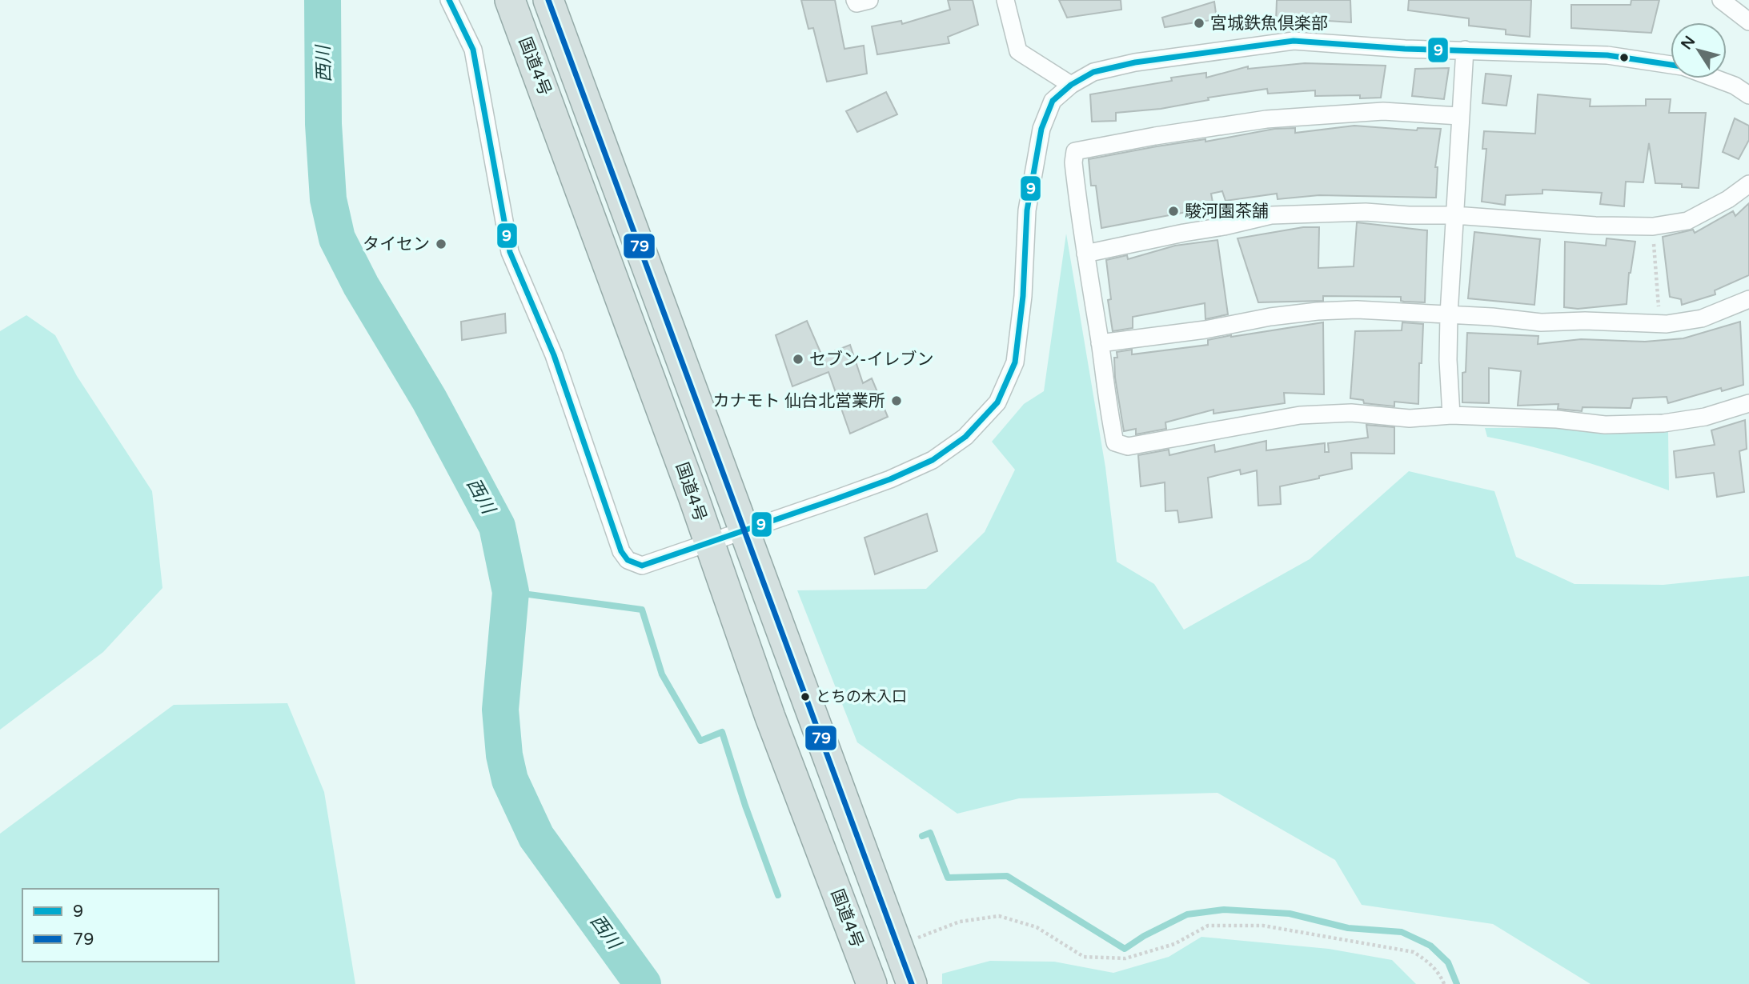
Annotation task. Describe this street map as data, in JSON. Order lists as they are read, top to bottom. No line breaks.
{"streets":{"highway":["国道4号"]},"water":["西川"],"places":["宮城鉄魚倶楽部","駿河園茶舗","タイセン","セブン-イレブン","カナモト 仙台北営業所","とちの木入口"],"lines":["transit line 9","transit line 79"],"legend":["9","79"],"north":"top left"}
